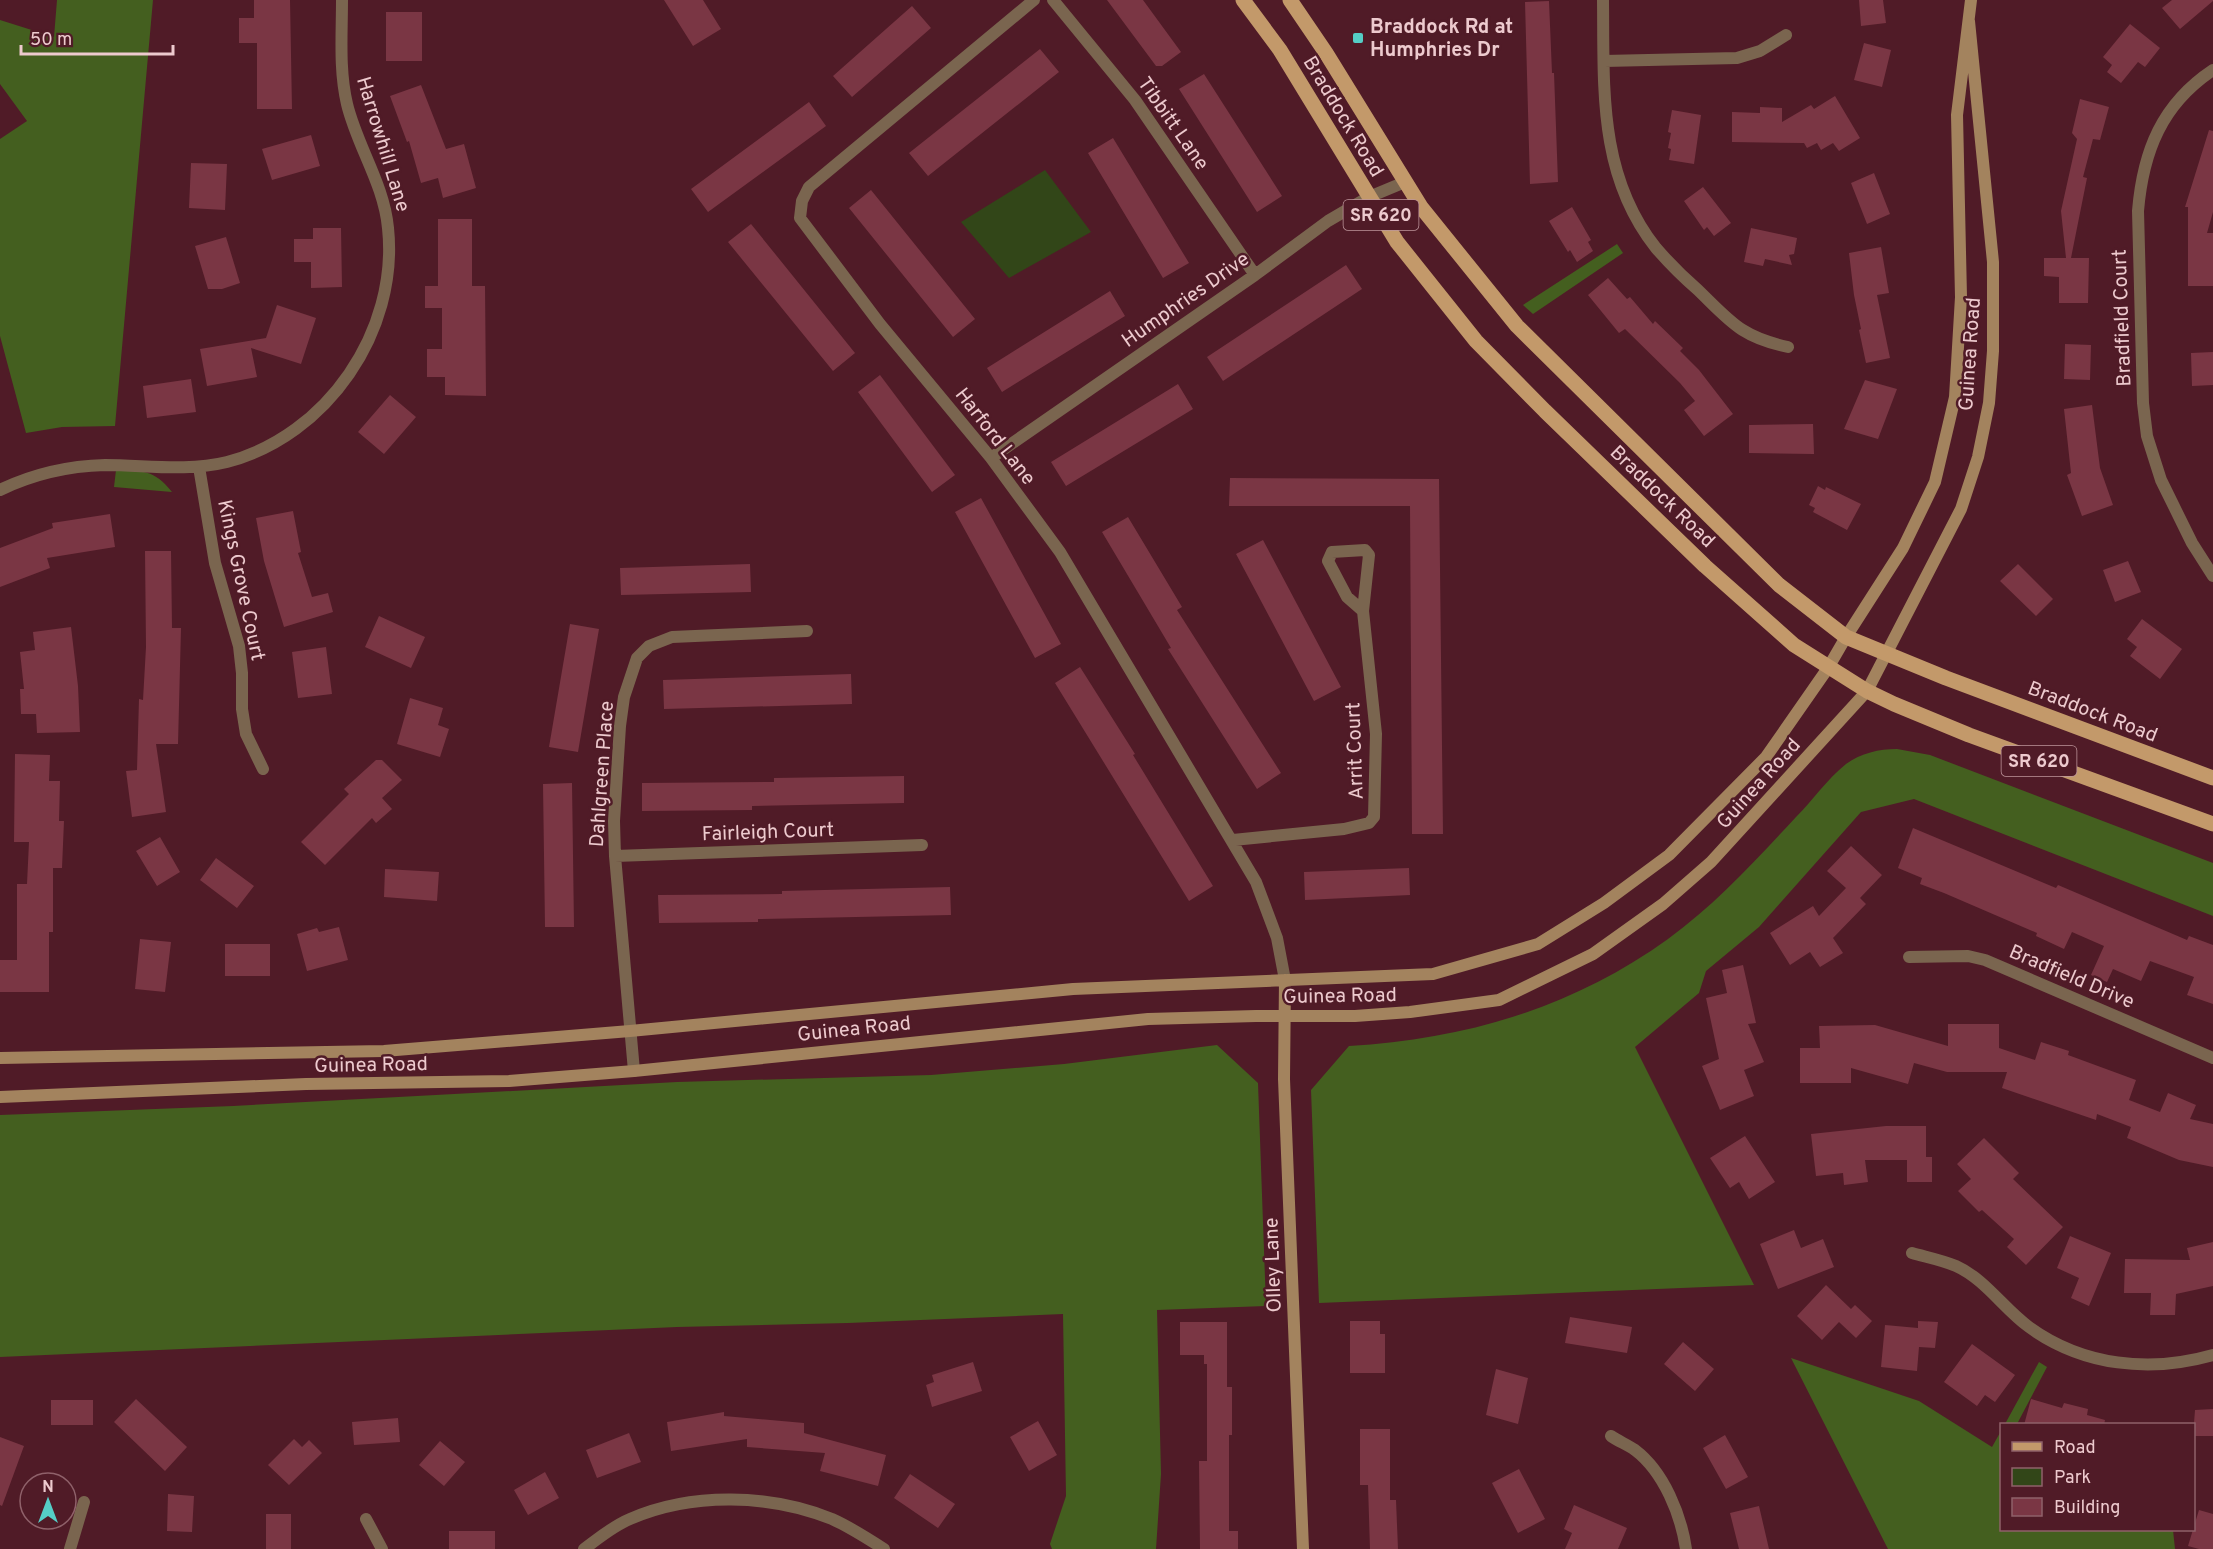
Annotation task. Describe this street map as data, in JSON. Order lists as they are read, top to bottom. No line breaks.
{"streets":{"main road":["Braddock Road","SR 620","Guinea Road","Olley Lane"],"street":["Tibbitt Lane","Harrowhill Lane","Humphries Drive","Bradfield Court","Harford Lane","Kings Grove Court","Arrit Court","Dahlgreen Place","Fairleigh Court","Bradfield Drive"]},"crossings":[["Braddock Road","Humphries Drive"],["Braddock Road","Guinea Road"],["Tibbitt Lane","Humphries Drive"],["Harrowhill Lane","Kings Grove Court"],["Humphries Drive","Harford Lane"],["Guinea Road","Harford Lane"],["Guinea Road","Dahlgreen Place"],["Guinea Road","Olley Lane"],["Harford Lane","Arrit Court"],["Harford Lane","Olley Lane"],["Dahlgreen Place","Fairleigh Court"]],"places":{"transit":["Braddock Rd at Humphries Dr"]},"legend":["Road","Park","Building"],"scale_bar":"50 m","north":"top"}
